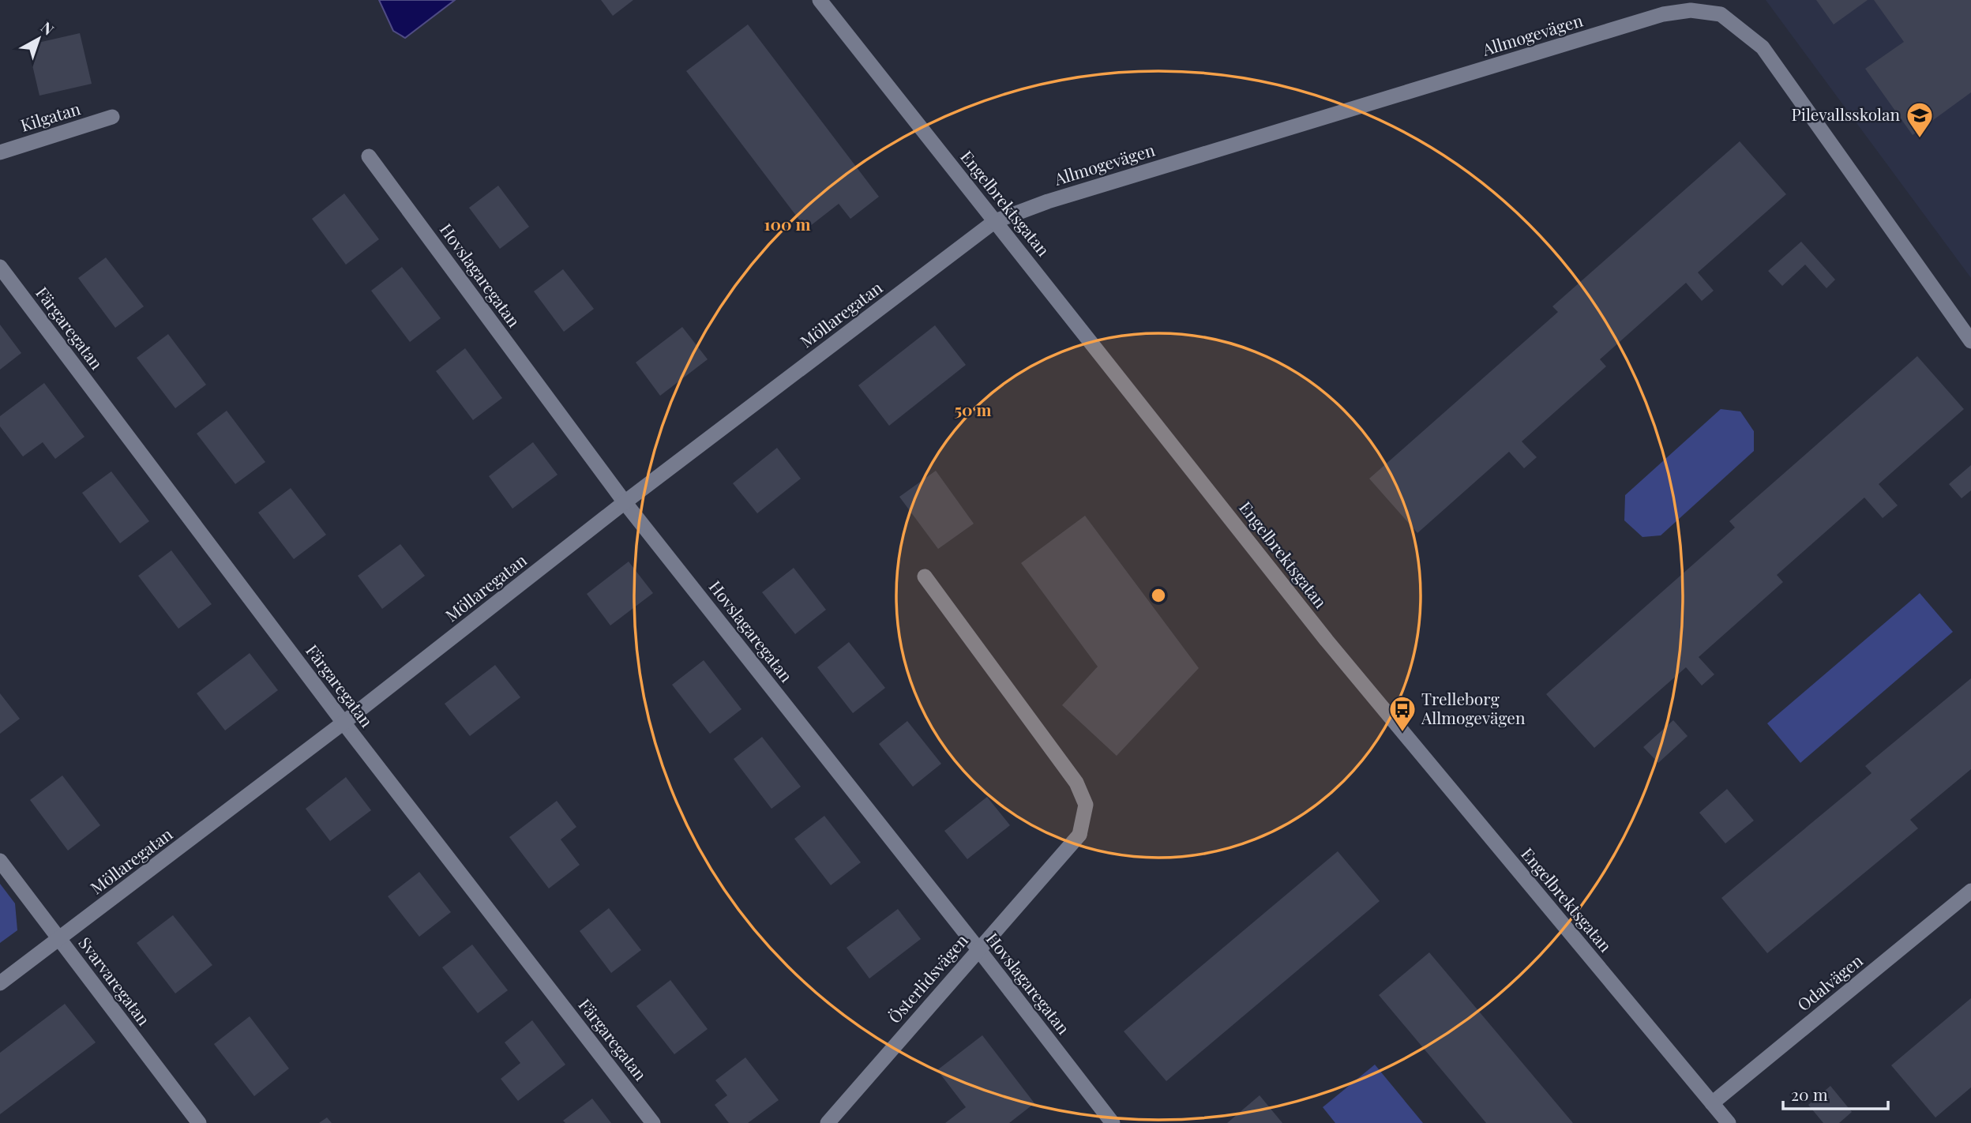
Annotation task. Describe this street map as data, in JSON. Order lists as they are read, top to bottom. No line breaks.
{"streets":{"street":["Allmogevägen","Kilgatan","Engelbrektsgatan","Hovslagaregatan","Möllaregatan","Färgaregatan","Österlidsvägen","Svarvaregatan","Odalvägen"]},"crossings":[["Allmogevägen","Engelbrektsgatan"],["Allmogevägen","Möllaregatan"],["Engelbrektsgatan","Möllaregatan"],["Engelbrektsgatan","Odalvägen"],["Hovslagaregatan","Möllaregatan"],["Hovslagaregatan","Österlidsvägen"],["Möllaregatan","Färgaregatan"],["Möllaregatan","Svarvaregatan"]],"places":{"school or university":["Pilevallsskolan"],"bus stop":["Trelleborg Allmogevägen"]},"scale_bar":"20 m","north":"top right","rings":["100 m","50 m"]}
